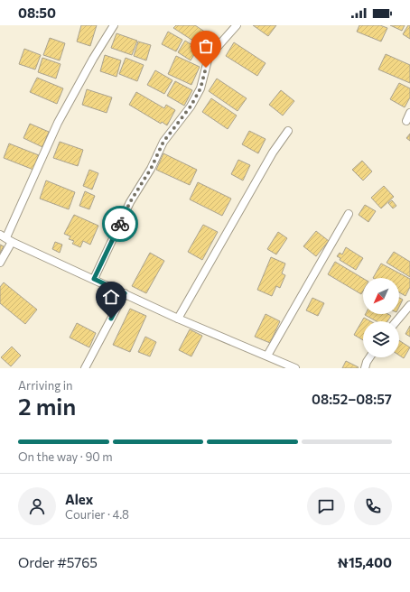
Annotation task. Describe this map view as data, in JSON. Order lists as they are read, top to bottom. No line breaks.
{"north":"bottom left","page":{"status":"08:50","heading":["2 min","Arriving in","08:52–08:57"],"panel":["Alex","Courier · 4.8","Order #5765","₦15,400"],"bar":"On the way · 90 m"}}
